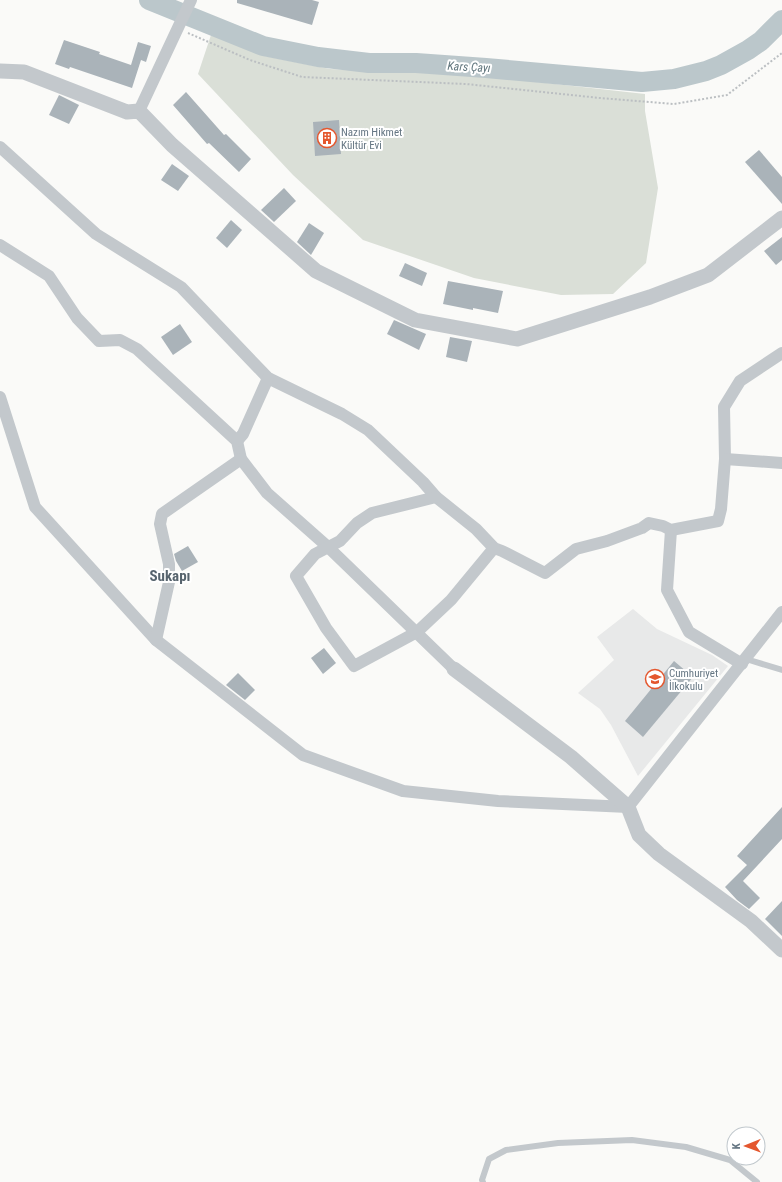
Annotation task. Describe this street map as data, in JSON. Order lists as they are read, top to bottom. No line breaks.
{"districts":["Sukapı"],"water":["Kars Çayı"],"places":{"building":["Nazım Hikmet Kültür Evi"],"school or university":["Cumhuriyet İlkokulu"]},"north":"left"}
